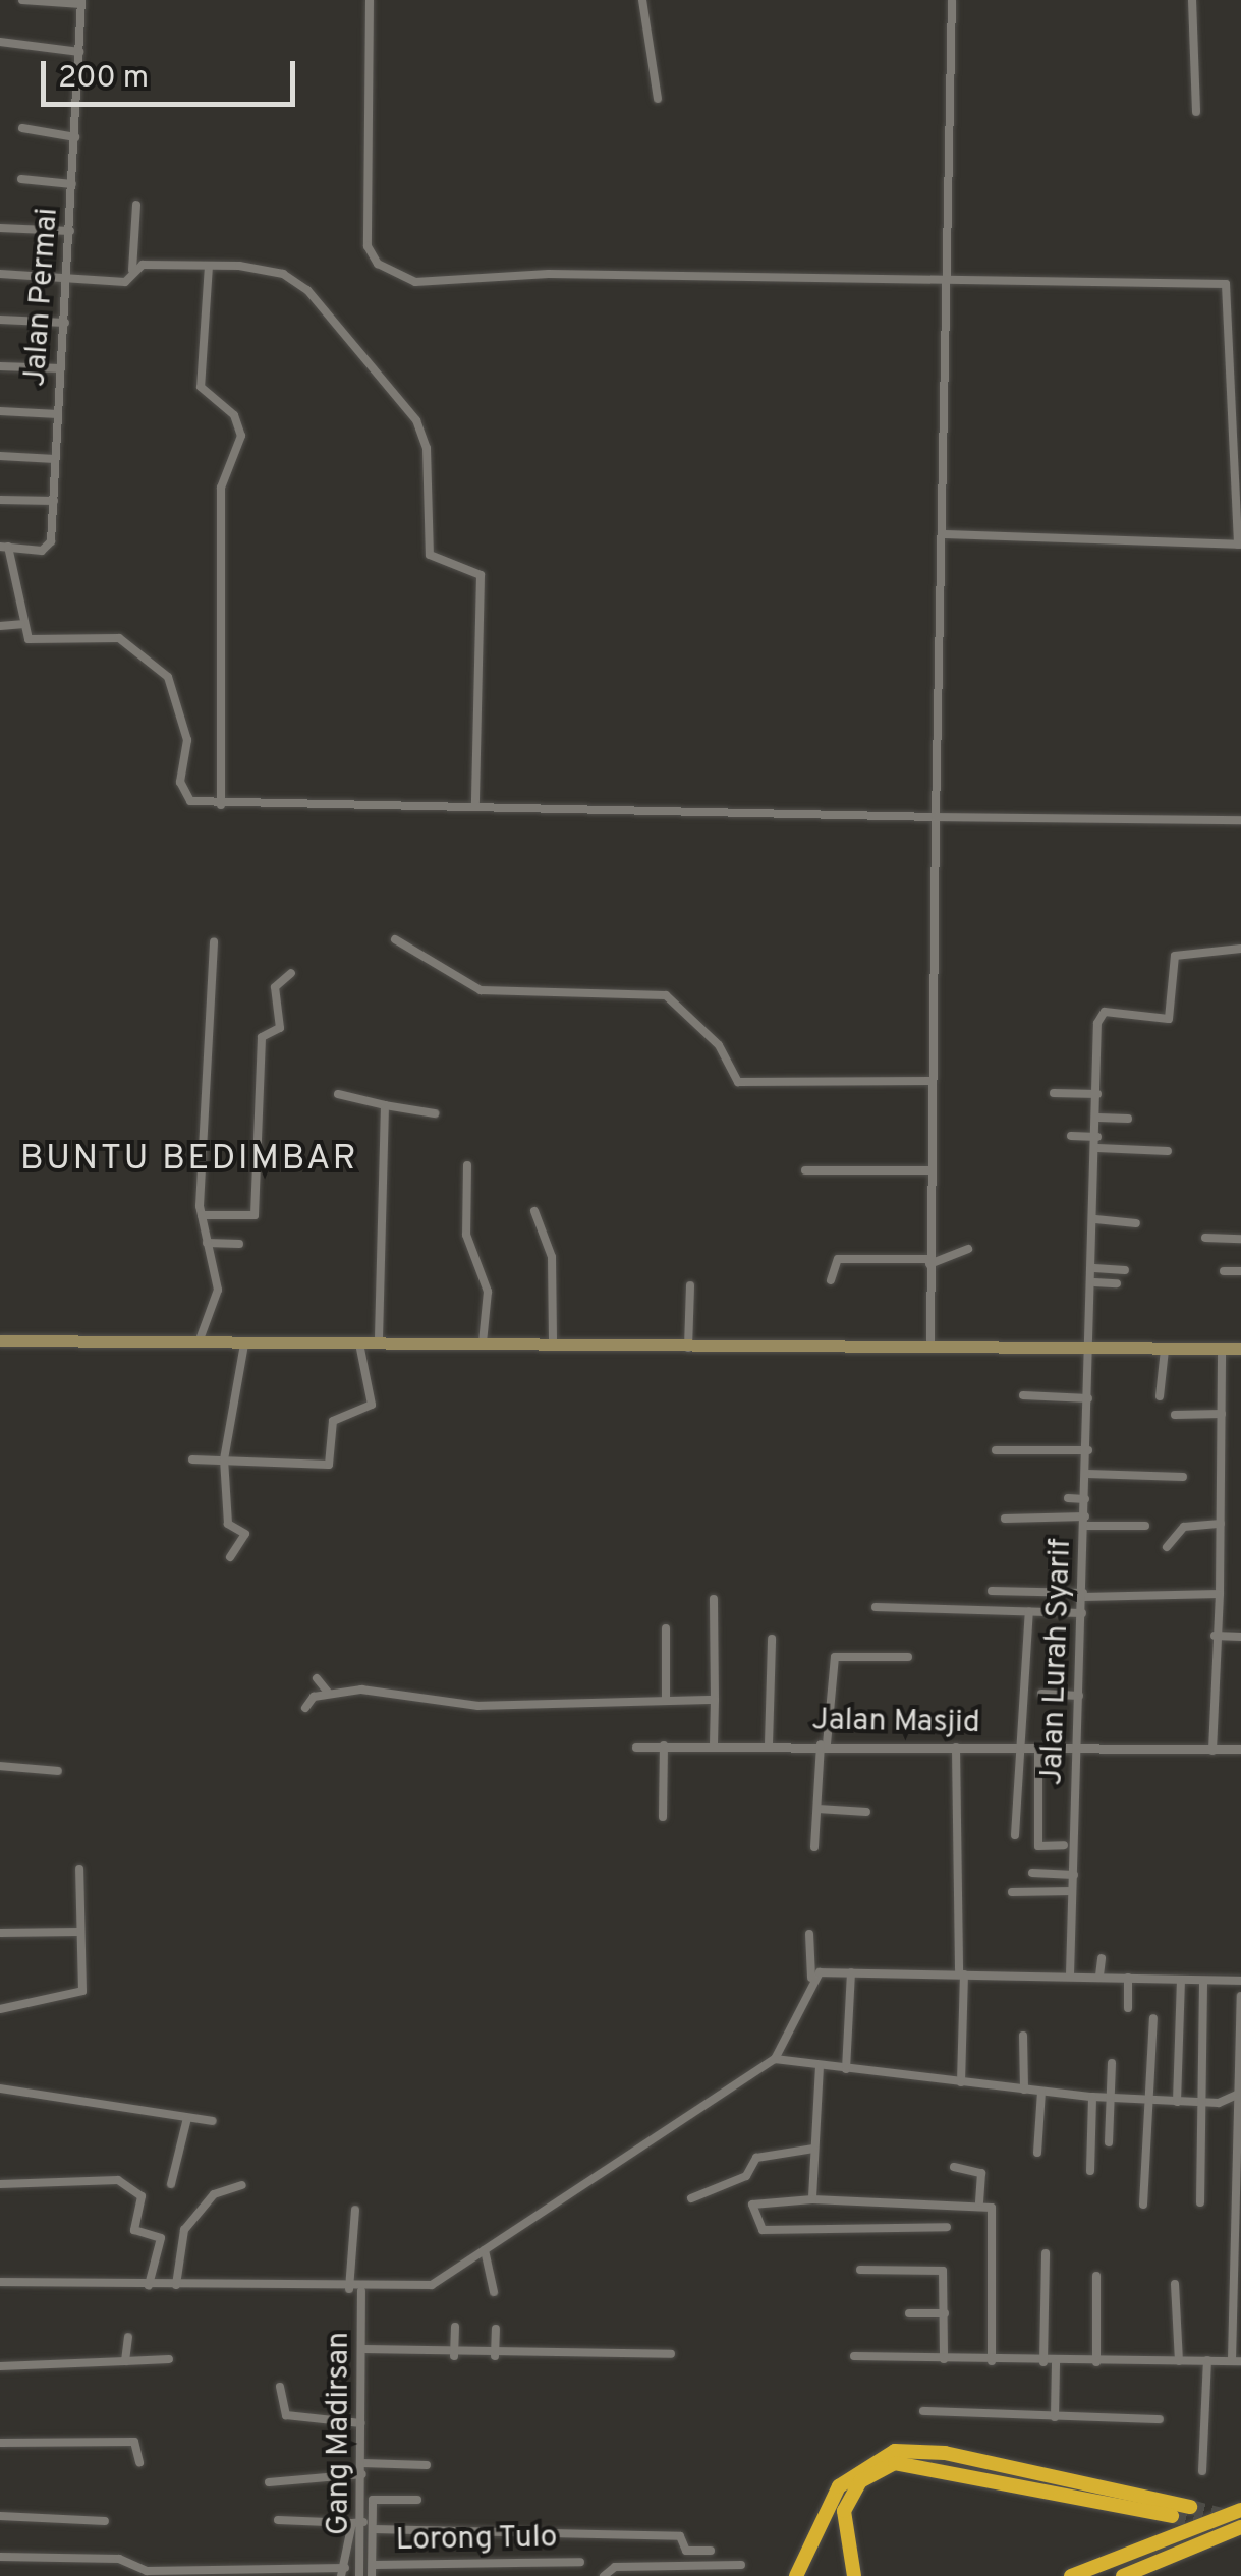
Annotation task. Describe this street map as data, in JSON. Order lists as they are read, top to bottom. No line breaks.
{"streets":{"street":["Jalan Permai","Jalan Lurah Syarif","Jalan Masjid","Gang Madirsan","Lorong Tulo"]},"crossings":[["Jalan Lurah Syarif","Jalan Masjid"]],"districts":["BUNTU BEDIMBAR"],"scale_bar":"200 m"}
